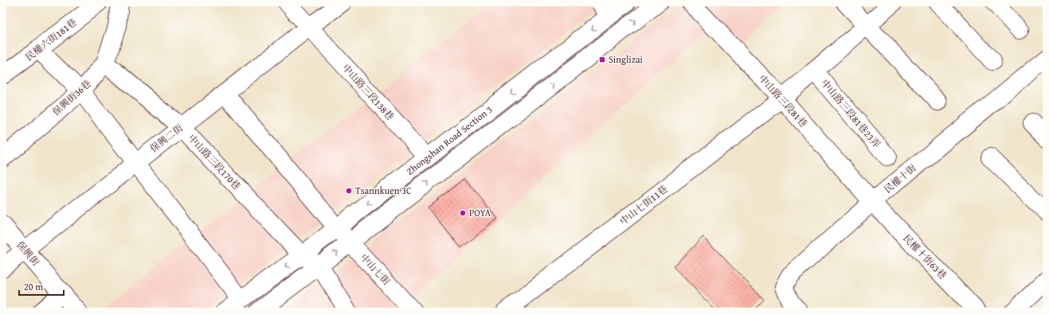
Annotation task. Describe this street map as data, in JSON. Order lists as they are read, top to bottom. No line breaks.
{"streets":{"main road":["民權六街181巷","中山路三段138巷","保興街36巷","中山路三段81巷","中山路三段81巷23弄","保興二街","Zhongshan Road Section 3","中山路三段170巷","民權十街","中山七街11巷","保興街","民權十街63巷","中山七街"]},"crossings":[["中山路三段138巷","保興二街"],["中山路三段138巷","Zhongshan Road Section 3"],["保興街36巷","中山路三段170巷"],["中山路三段81巷","中山路三段81巷23弄"],["中山路三段81巷","民權十街"],["中山路三段81巷","中山七街11巷"],["中山路三段81巷","民權十街63巷"],["中山路三段81巷23弄","中山七街11巷"],["保興二街","中山路三段170巷"],["保興二街","保興街"],["保興二街","中山七街"],["Zhongshan Road Section 3","中山路三段170巷"],["Zhongshan Road Section 3","中山七街"],["民權十街","民權十街63巷"]],"places":{"transit":["Singlizai"],"other":["Tsannkuen 3C","POYA"]},"scale_bar":"20 m"}
